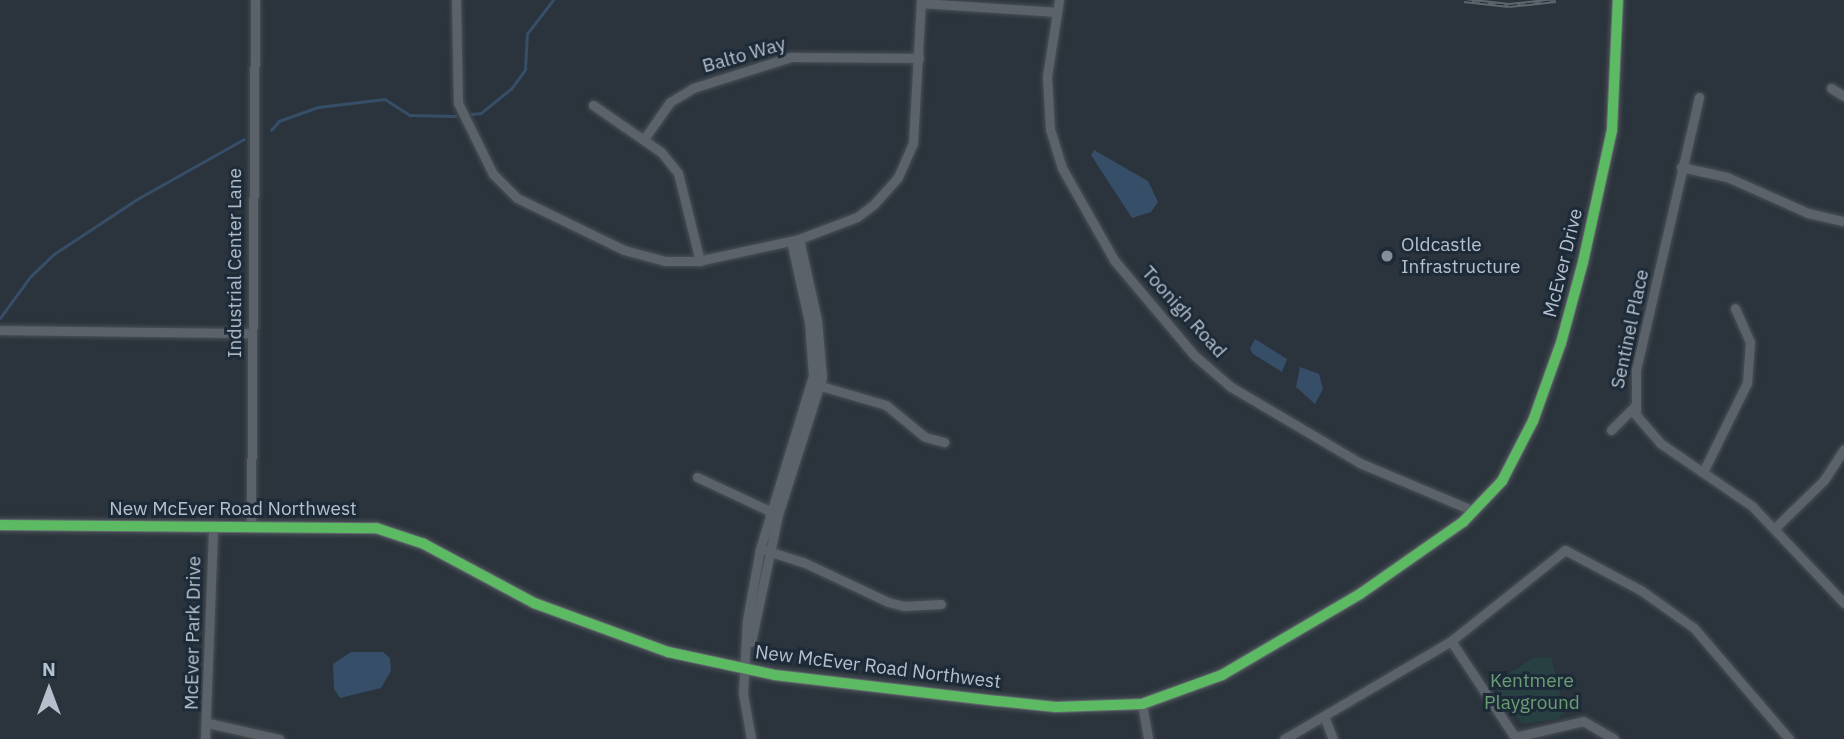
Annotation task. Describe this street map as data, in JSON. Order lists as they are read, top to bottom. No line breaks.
{"streets":{"street":["Balto Way","Industrial Center Lane","McEver Drive","Toonigh Road","Sentinel Place","New McEver Road Northwest","McEver Park Drive"]},"crossings":[["Industrial Center Lane","New McEver Road Northwest"],["McEver Drive","Toonigh Road"],["McEver Drive","New McEver Road Northwest"],["Toonigh Road","New McEver Road Northwest"],["New McEver Road Northwest","McEver Park Drive"]],"parks":["Kentmere Playground"],"places":["Oldcastle Infrastructure"],"north":"top"}
